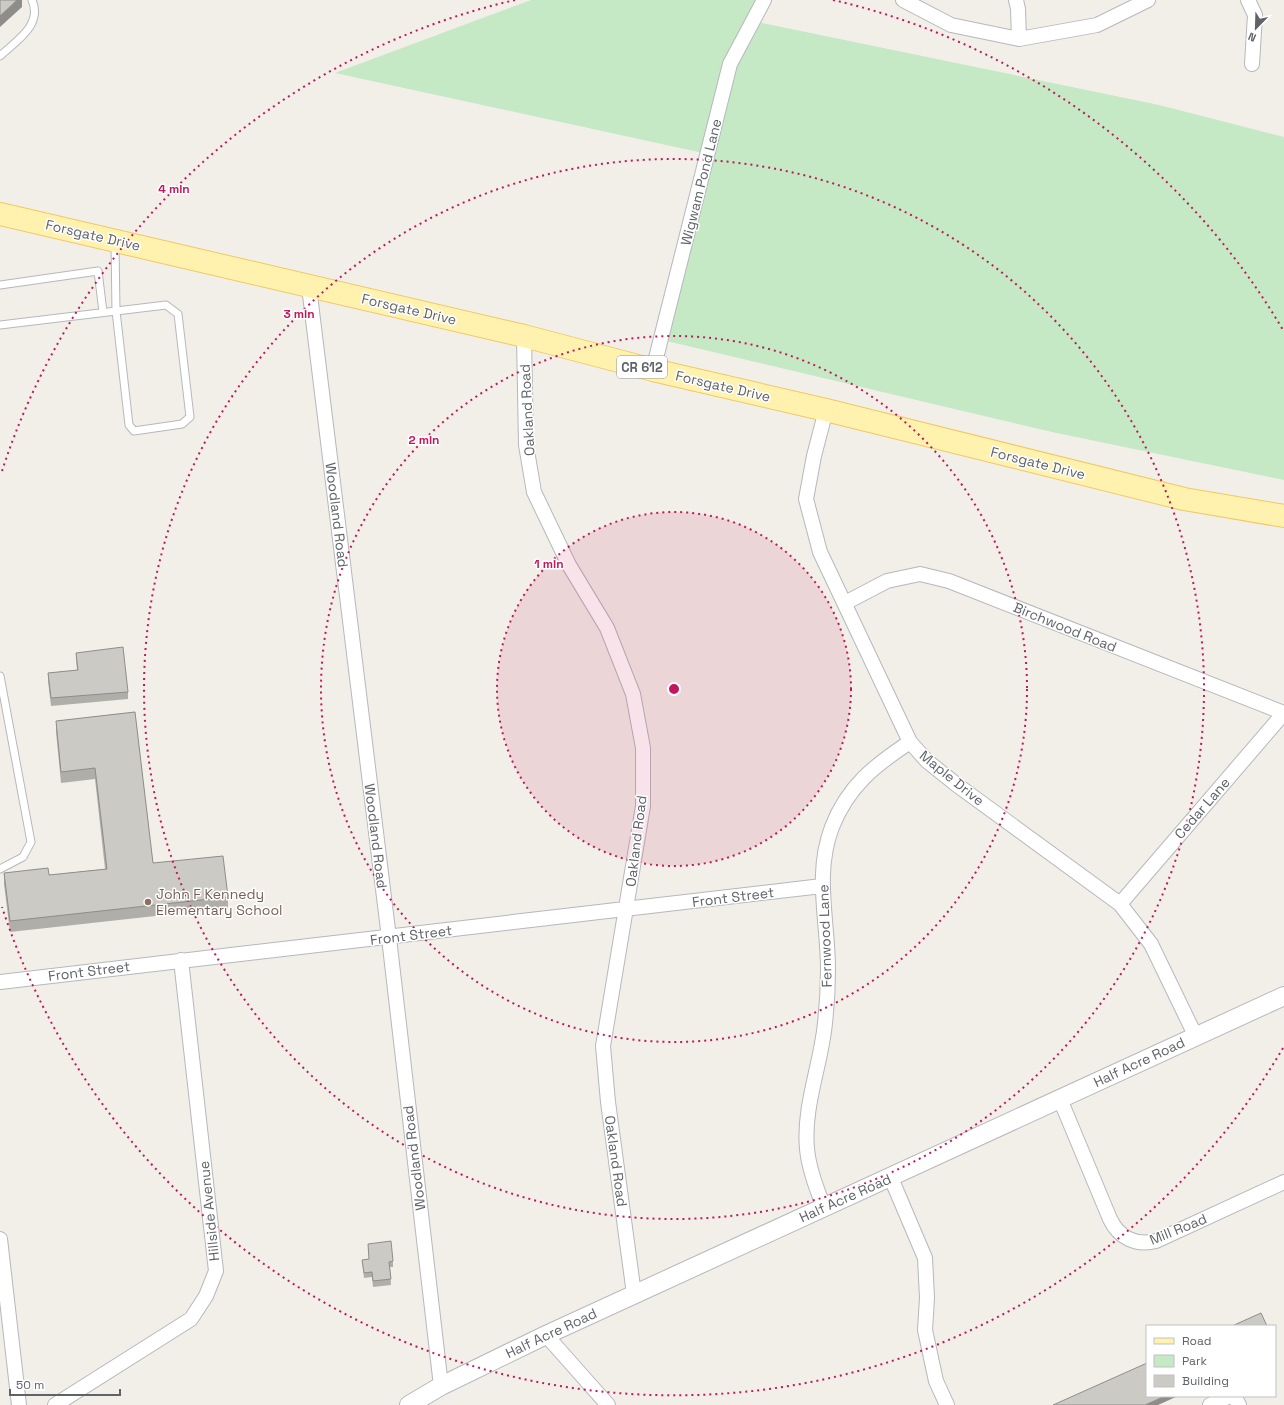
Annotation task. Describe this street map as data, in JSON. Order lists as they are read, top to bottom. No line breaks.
{"streets":{"main road":["Forsgate Drive","CR 612"],"street":["Wigwam Pond Lane","Oakland Road","Woodland Road","Birchwood Road","Maple Drive","Cedar Lane","Front Street","Fernwood Lane","Half Acre Road","Hillside Avenue","Mill Road"]},"crossings":[["Wigwam Pond Lane","Forsgate Drive"],["Forsgate Drive","Oakland Road"],["Forsgate Drive","Woodland Road"],["Forsgate Drive","Maple Drive"],["Oakland Road","Front Street"],["Oakland Road","Half Acre Road"],["Woodland Road","Front Street"],["Woodland Road","Half Acre Road"],["Birchwood Road","Maple Drive"],["Birchwood Road","Cedar Lane"],["Maple Drive","Cedar Lane"],["Maple Drive","Fernwood Lane"],["Maple Drive","Half Acre Road"],["Front Street","Fernwood Lane"],["Front Street","Hillside Avenue"],["Fernwood Lane","Half Acre Road"],["Half Acre Road","Mill Road"]],"places":["John F Kennedy Elementary School"],"legend":["Road","Park","Building"],"scale_bar":"50 m","north":"bottom left","rings":["4 min","3 min","2 min","1 min"]}
